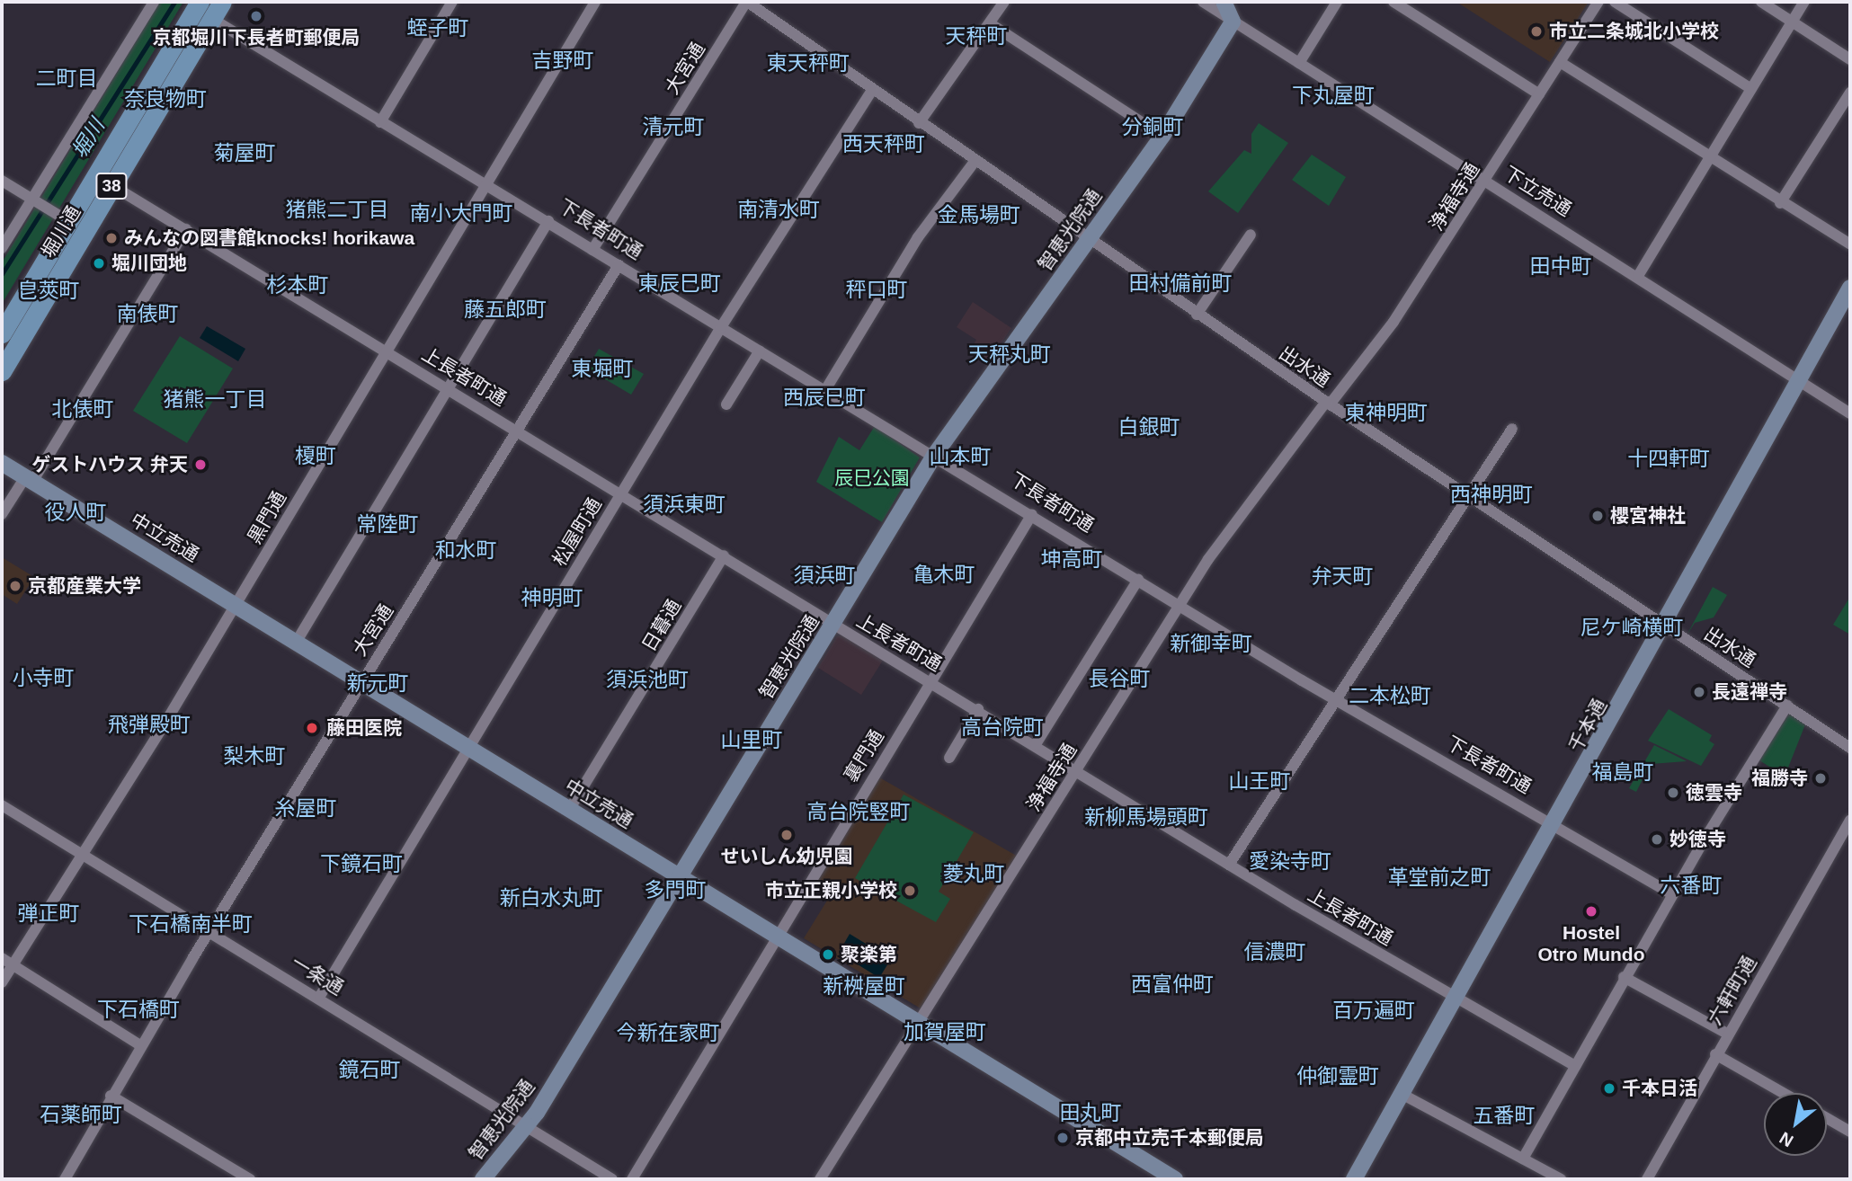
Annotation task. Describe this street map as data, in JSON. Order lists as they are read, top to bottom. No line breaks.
{"streets":{"main road":["38","堀川通"],"street":["大宮通","下立売通","浄福寺通","下長者町通","智恵光院通","出水通","上長者町通","黒門通","松屋町通","中立売通","日暮通","千本通","裏門通","一条通","六軒町通"]},"crossings":[["大宮通","下長者町通"],["大宮通","出水通"],["大宮通","上長者町通"],["大宮通","中立売通"],["大宮通","一条通"],["下立売通","浄福寺通"],["下立売通","智恵光院通"],["下立売通","千本通"],["浄福寺通","下長者町通"],["浄福寺通","出水通"],["浄福寺通","上長者町通"],["浄福寺通","中立売通"],["下長者町通","智恵光院通"],["下長者町通","堀川通"],["下長者町通","黒門通"],["下長者町通","松屋町通"],["下長者町通","千本通"],["下長者町通","裏門通"],["智恵光院通","出水通"],["智恵光院通","上長者町通"],["智恵光院通","中立売通"],["智恵光院通","一条通"],["堀川通","上長者町通"],["出水通","松屋町通"],["出水通","千本通"],["上長者町通","黒門通"],["上長者町通","松屋町通"],["上長者町通","日暮通"],["上長者町通","千本通"],["上長者町通","裏門通"],["黒門通","中立売通"],["黒門通","一条通"],["松屋町通","中立売通"],["松屋町通","一条通"],["中立売通","日暮通"],["中立売通","裏門通"]],"districts":["蛭子町","天秤町","吉野町","東天秤町","二町目","下丸屋町","奈良物町","清元町","分銅町","西天秤町","菊屋町","猪熊二丁目","南清水町","南小大門町","金馬場町","田中町","東辰巳町","田村備前町","杉本町","秤口町","皀莢町","藤五郎町","南俵町","天秤丸町","東堀町","西辰巳町","猪熊一丁目","北俵町","東神明町","白銀町","榎町","山本町","十四軒町","西神明町","須浜東町","役人町","常陸町","和水町","坤高町","亀木町","須浜町","弁天町","神明町","尼ケ崎横町","新御幸町","小寺町","長谷町","須浜池町","新元町","二本松町","飛弾殿町","高台院町","山里町","梨木町","福島町","山王町","糸屋町","高台院竪町","新柳馬場頭町","愛染寺町","下鏡石町","菱丸町","革堂前之町","六番町","多門町","新白水丸町","弾正町","下石橋南半町","信濃町","西富仲町","新桝屋町","下石橋町","百万遍町","加賀屋町","今新在家町","鏡石町","仲御霊町","田丸町","石薬師町","五番町"],"water":["堀川"],"parks":["辰巳公園"],"places":["京都堀川下長者町郵便局","市立二条城北小学校","みんなの図書館knocks! horikawa","堀川団地","ゲストハウス 弁天","櫻宮神社","京都産業大学","長遠禅寺","藤田医院","福勝寺","徳雲寺","せいしん幼児園","妙徳寺","市立正親小学校","Hostel Otro Mundo","聚楽第","千本日活","京都中立売千本郵便局"],"north":"bottom left"}
